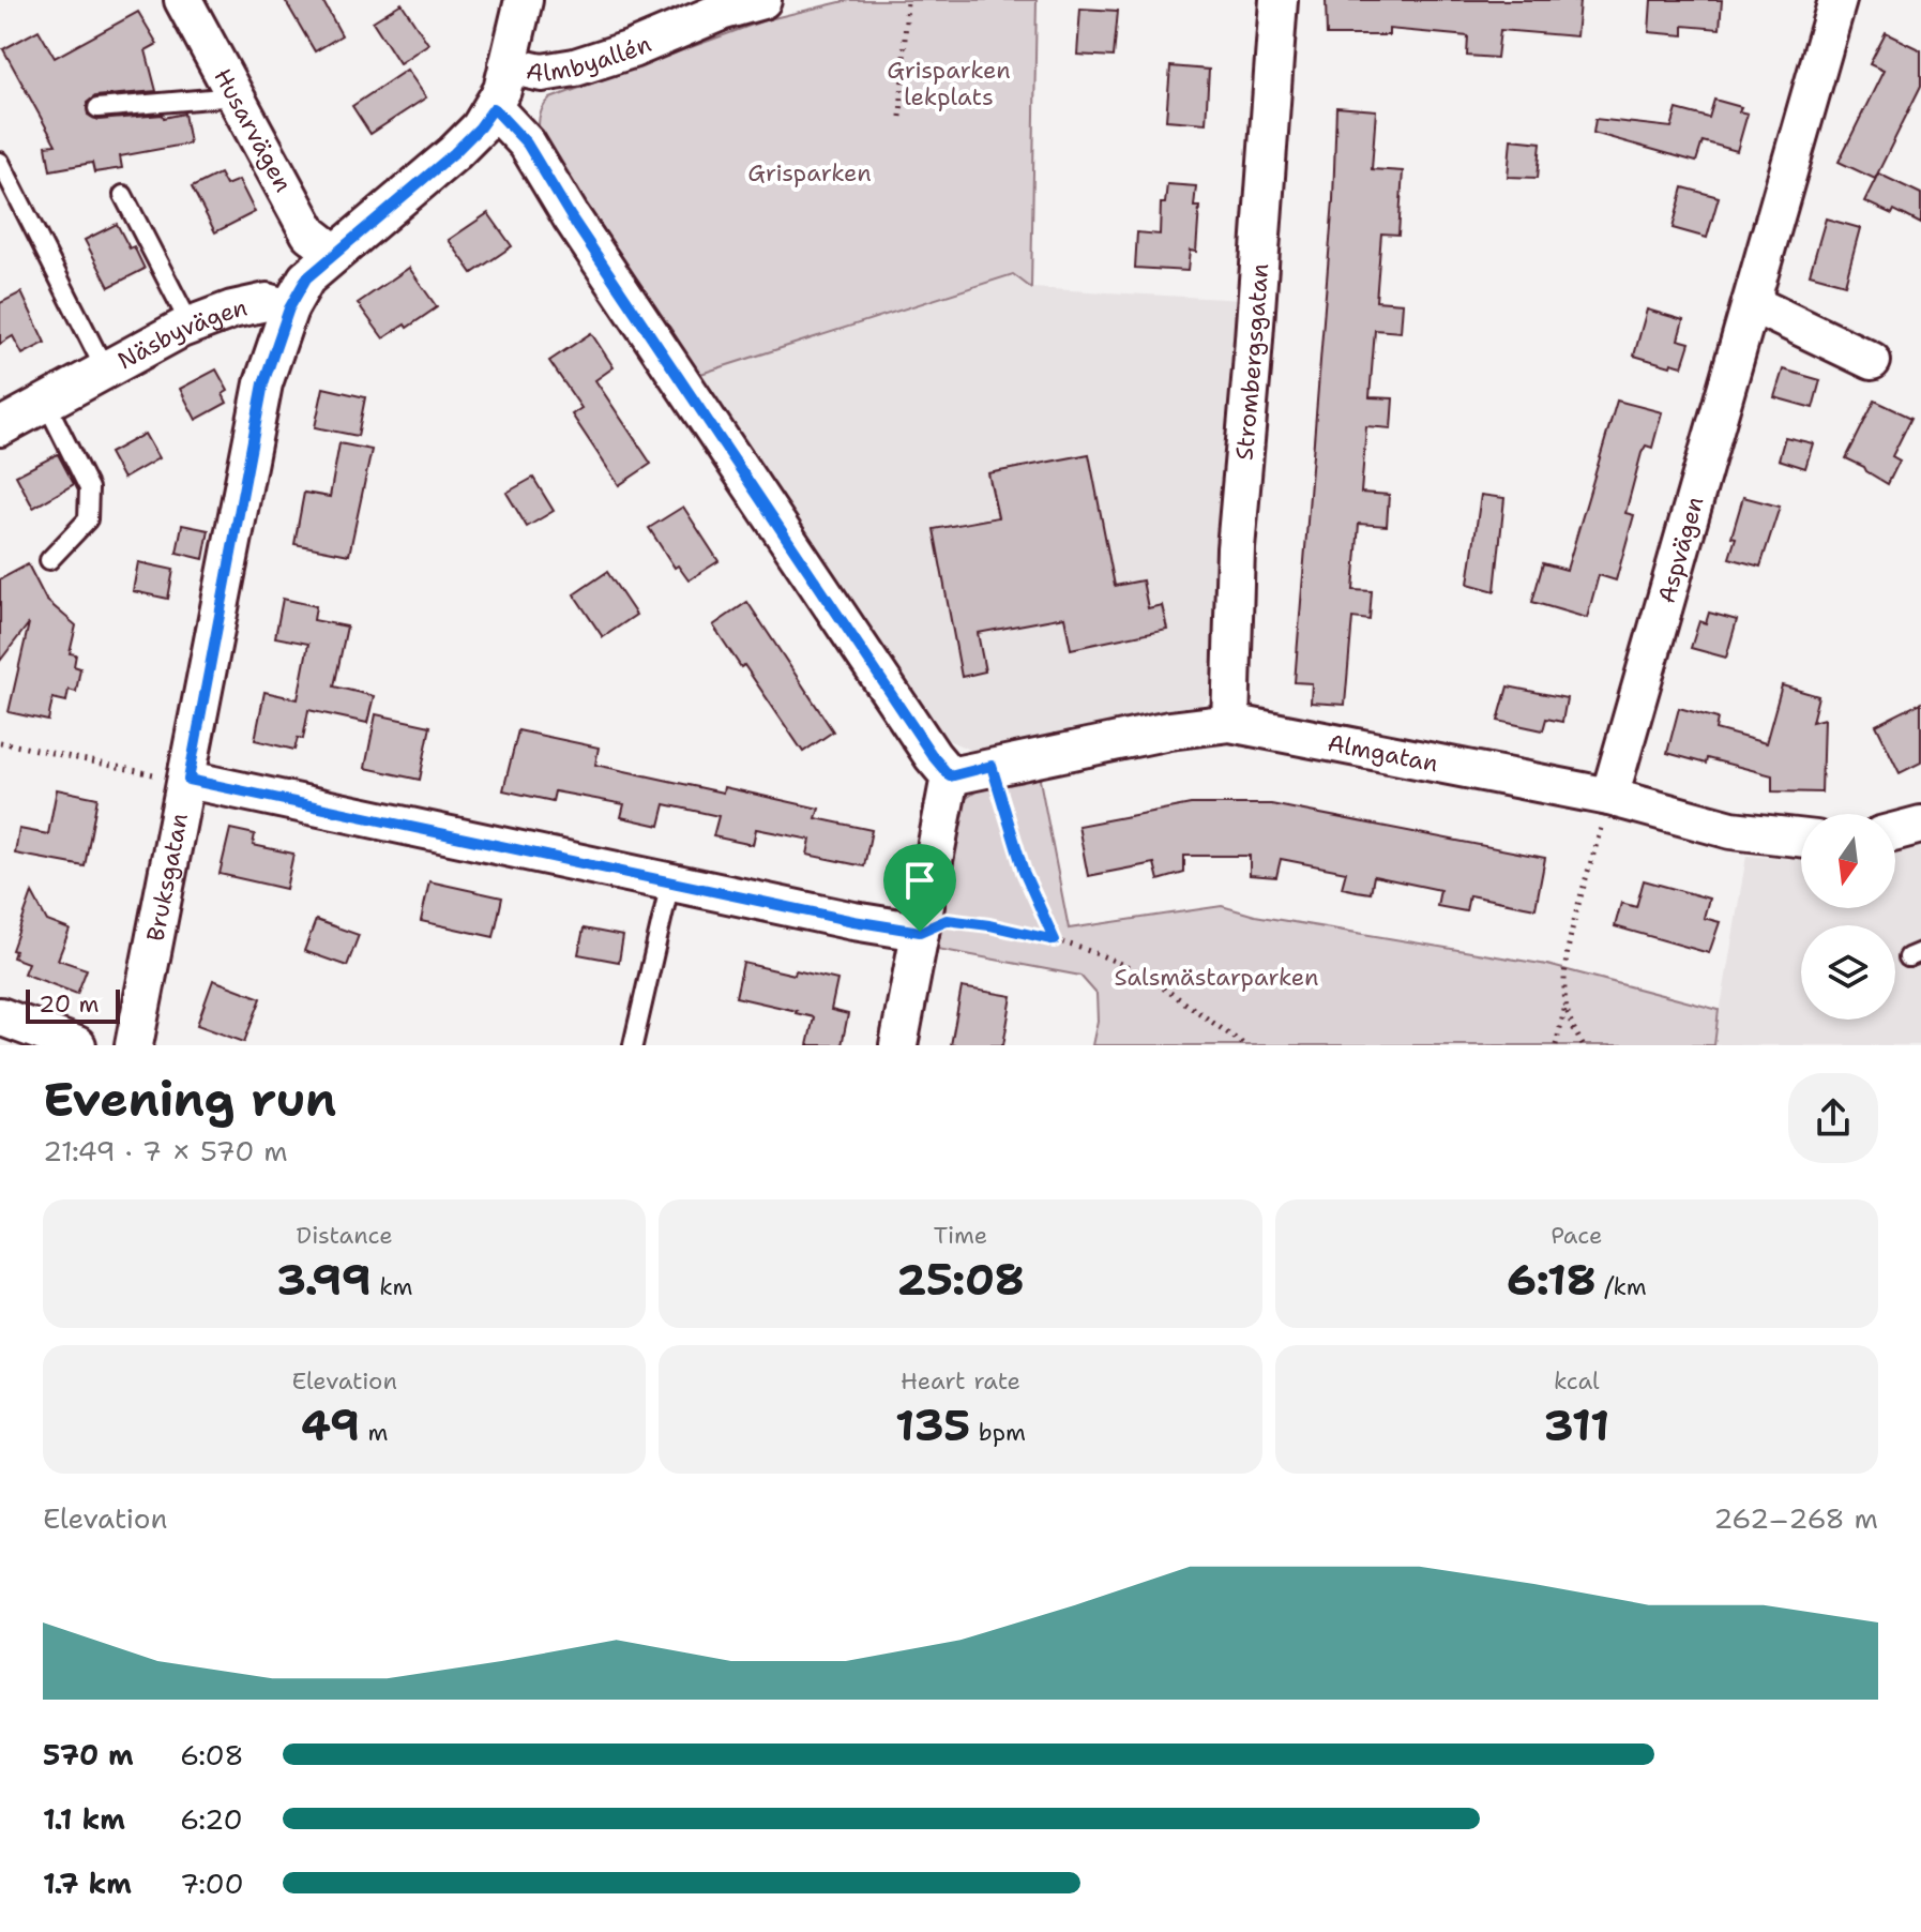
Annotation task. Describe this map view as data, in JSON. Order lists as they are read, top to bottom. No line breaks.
{"streets":{"street":["Almbyallén","Husarvägen","Näsbyvägen","Strombergsgatan","Aspvägen","Almgatan","Bruksgatan"]},"crossings":[["Näsbyvägen","Bruksgatan"],["Strombergsgatan","Almgatan"],["Aspvägen","Almgatan"]],"parks":["Grisparken lekplats","Grisparken","Salsmästarparken"],"scale_bar":"20 m","north":"bottom","page":{"scale":"20 m","heading":["Evening run","21:49 · 7 × 570 m"],"stats":[["Distance","3.99 km"],["Time","25:08"],["Pace","6:18 /km"],["Elevation","49 m"],["Heart rate","135 bpm"],["kcal","311"]],"chart":["Elevation","262–268 m"],"list":[{"name":"570 m","note":"6:08"},{"name":"1.1 km","note":"6:20"},{"name":"1.7 km","note":"7:00"}]}}
